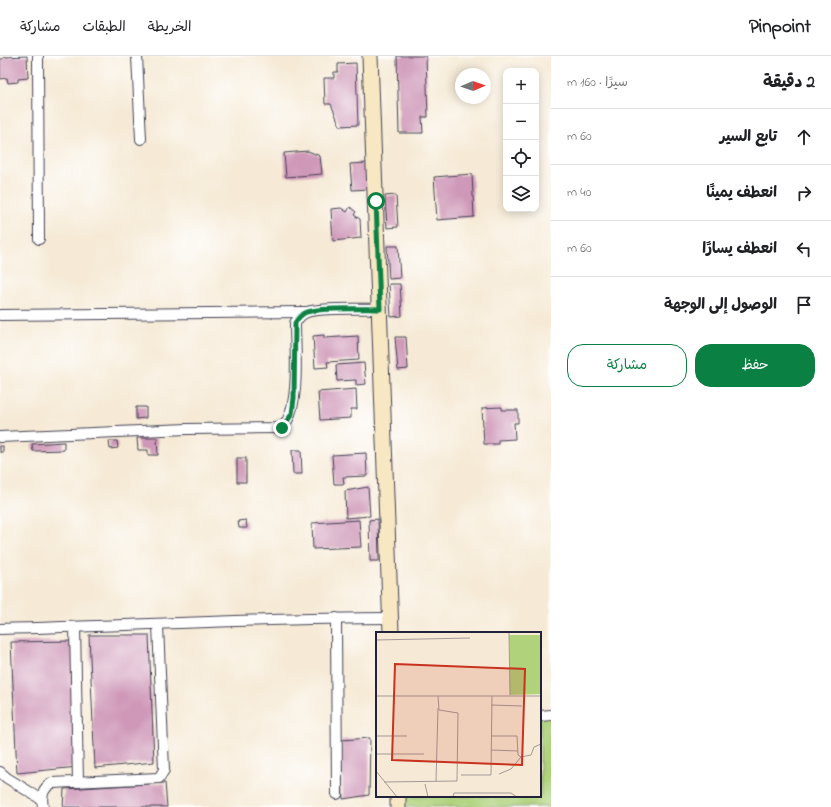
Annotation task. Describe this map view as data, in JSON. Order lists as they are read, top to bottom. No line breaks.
{"north":"right","page":{"header":"Pinpoint","nav":["الخريطة","الطبقات","مشاركة"],"heading":["2 دقيقة","سيرًا · 160 m"],"map_buttons":["+","−"],"list":[["تابع السير","60 m"],["انعطف يمينًا","40 m"],["انعطف يسارًا","60 m"],"الوصول إلى الوجهة"],"buttons":["حفظ","مشاركة"]}}
